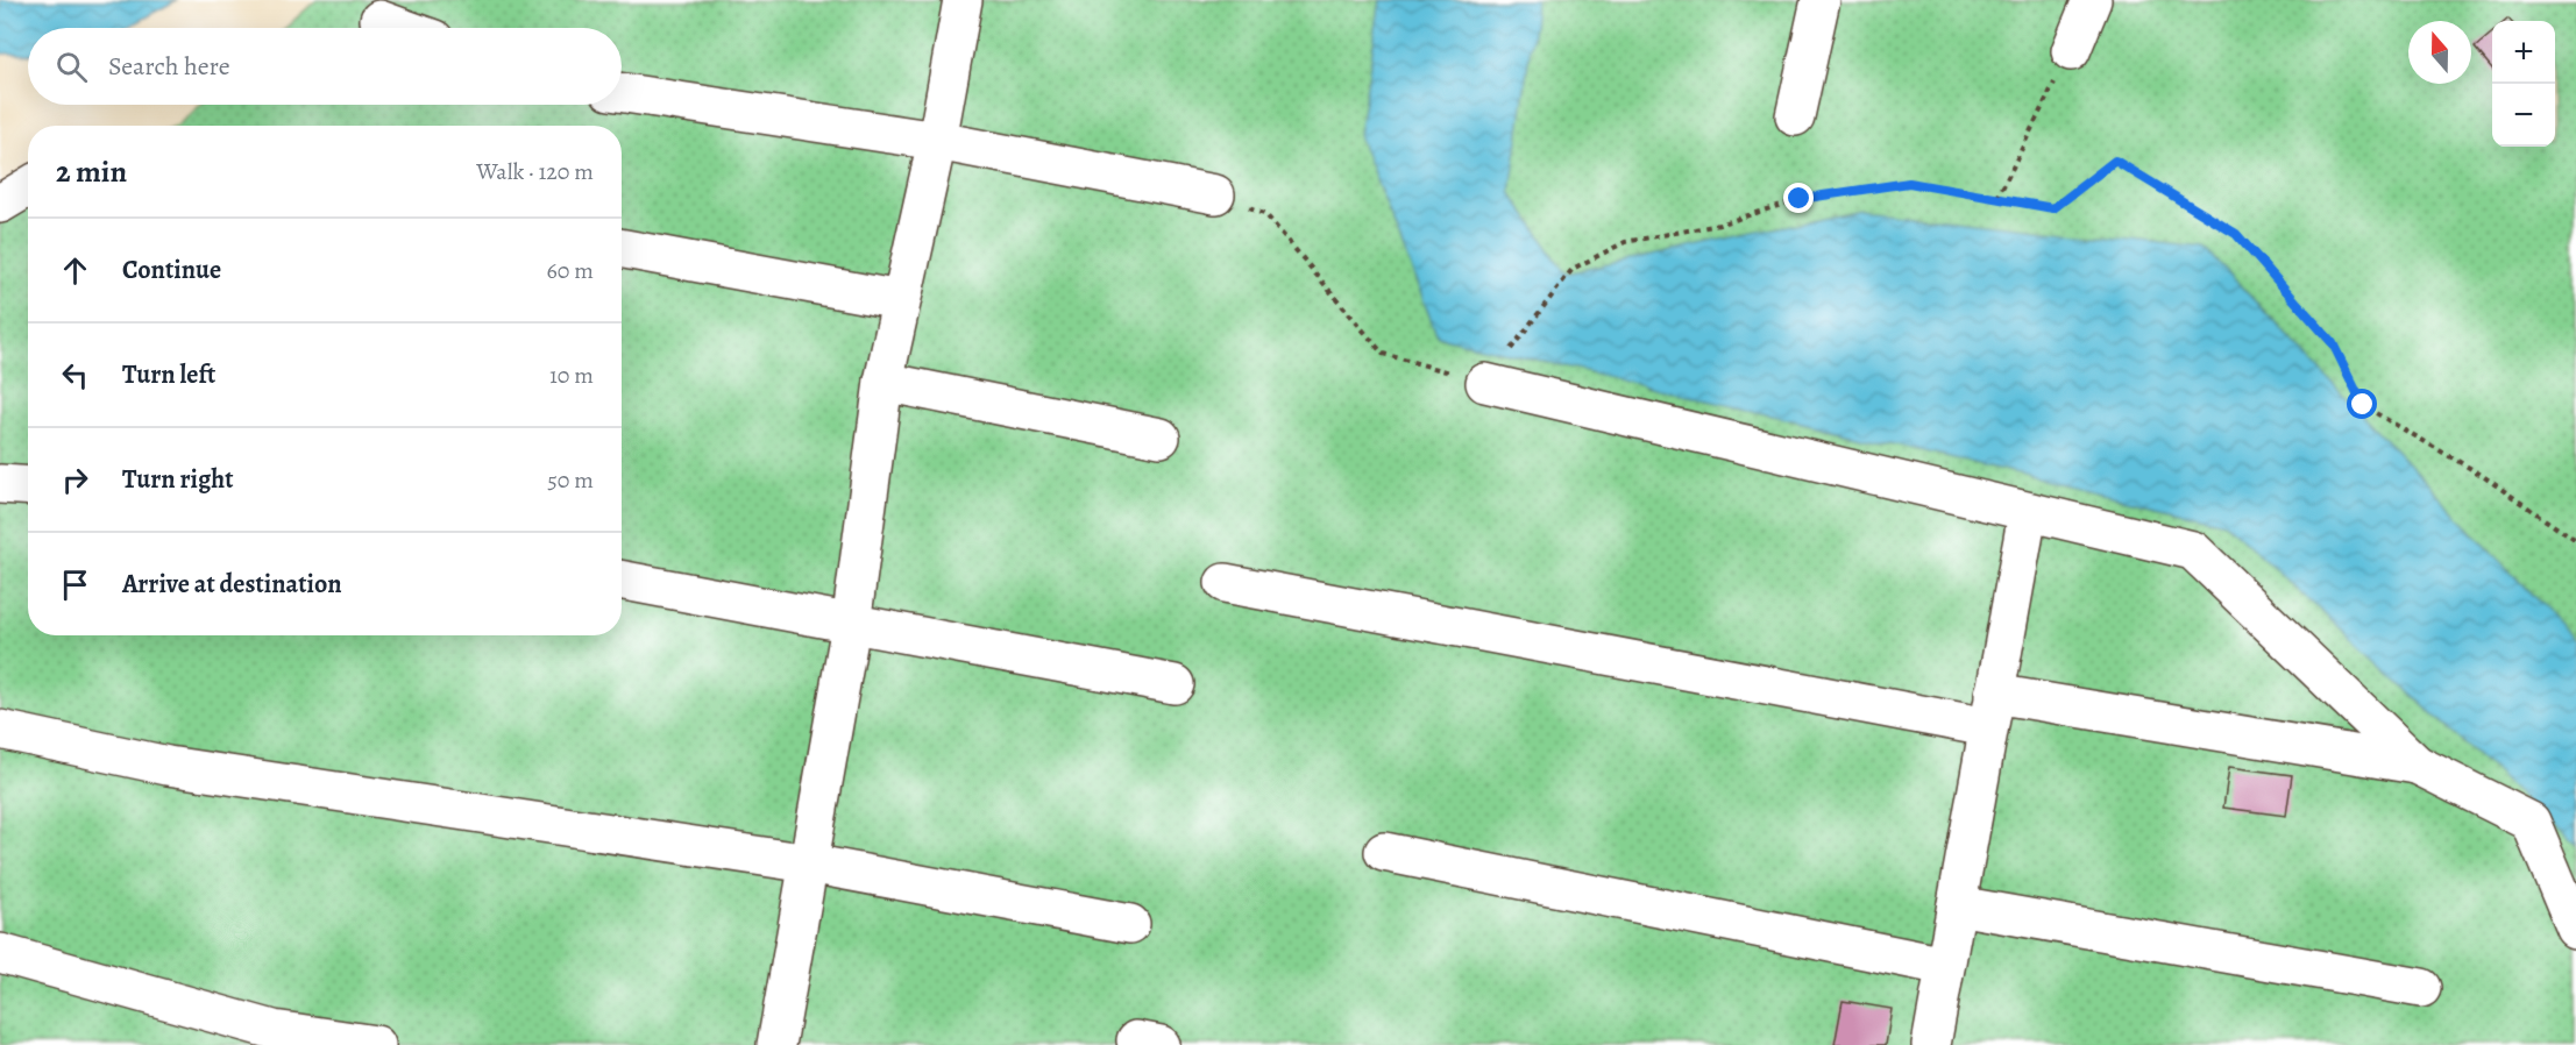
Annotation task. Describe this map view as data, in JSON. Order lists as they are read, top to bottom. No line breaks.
{"north":"top","page":{"map_buttons":["+","−"],"search":"Search here","heading":["2 min","Walk · 120 m"],"list":[["Continue","60 m"],["Turn left","10 m"],["Turn right","50 m"],"Arrive at destination"]}}
